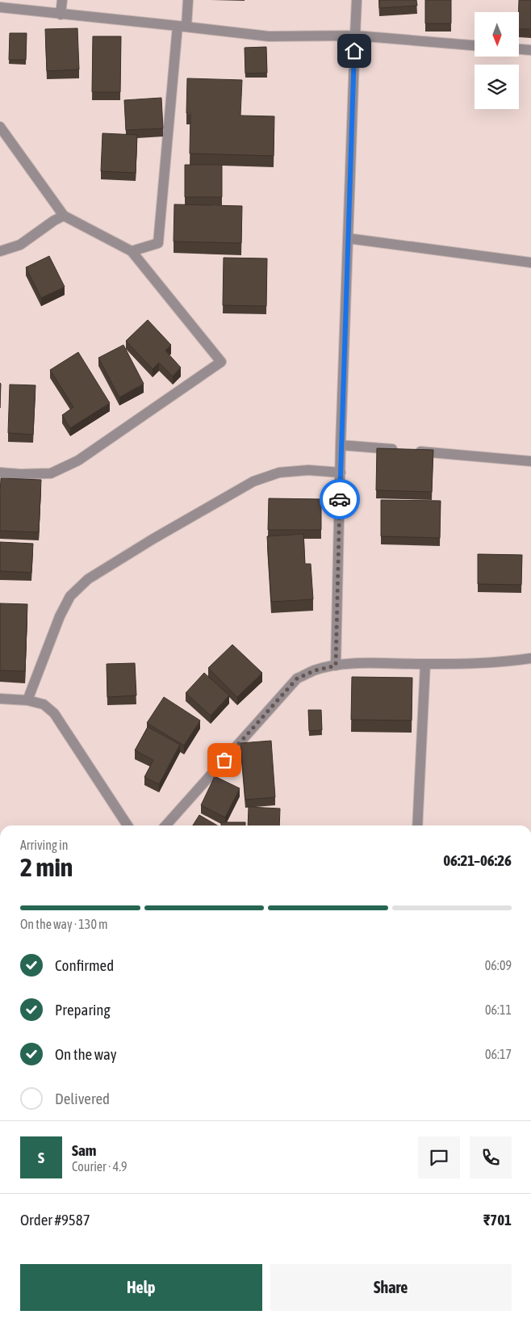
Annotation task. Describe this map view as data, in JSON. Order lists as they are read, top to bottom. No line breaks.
{"north":"bottom","page":{"heading":["2 min","Arriving in","06:21–06:26"],"panel":["Sam","Courier · 4.9","Order #9587","₹701"],"bar":"On the way · 130 m","list":[["Confirmed","06:09"],["Preparing","06:11"],["On the way","06:17"],"Delivered"],"round":"S","buttons":["Help","Share"]}}
